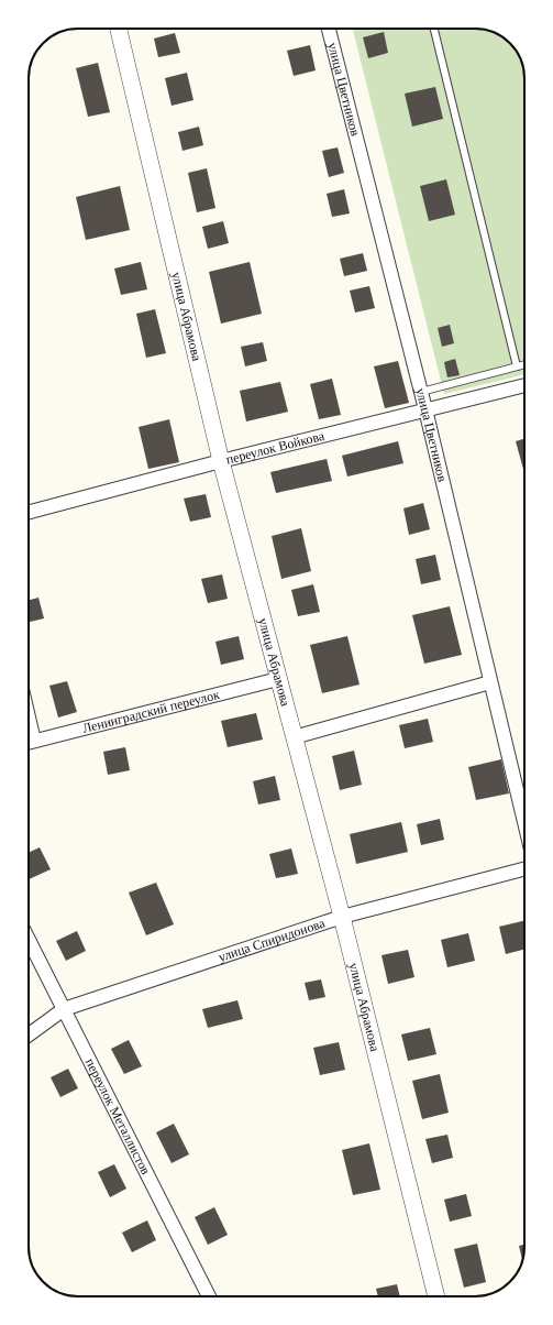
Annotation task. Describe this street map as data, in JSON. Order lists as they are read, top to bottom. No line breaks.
{"streets":{"street":["улица Цветников","улица Абрамова","переулок Войкова","Ленинградский переулок","улица Спиридонова","переулок Металлистов"]},"crossings":[["улица Цветников","переулок Войкова"],["улица Абрамова","переулок Войкова"],["улица Абрамова","Ленинградский переулок"],["улица Абрамова","улица Спиридонова"],["улица Спиридонова","переулок Металлистов"]]}
